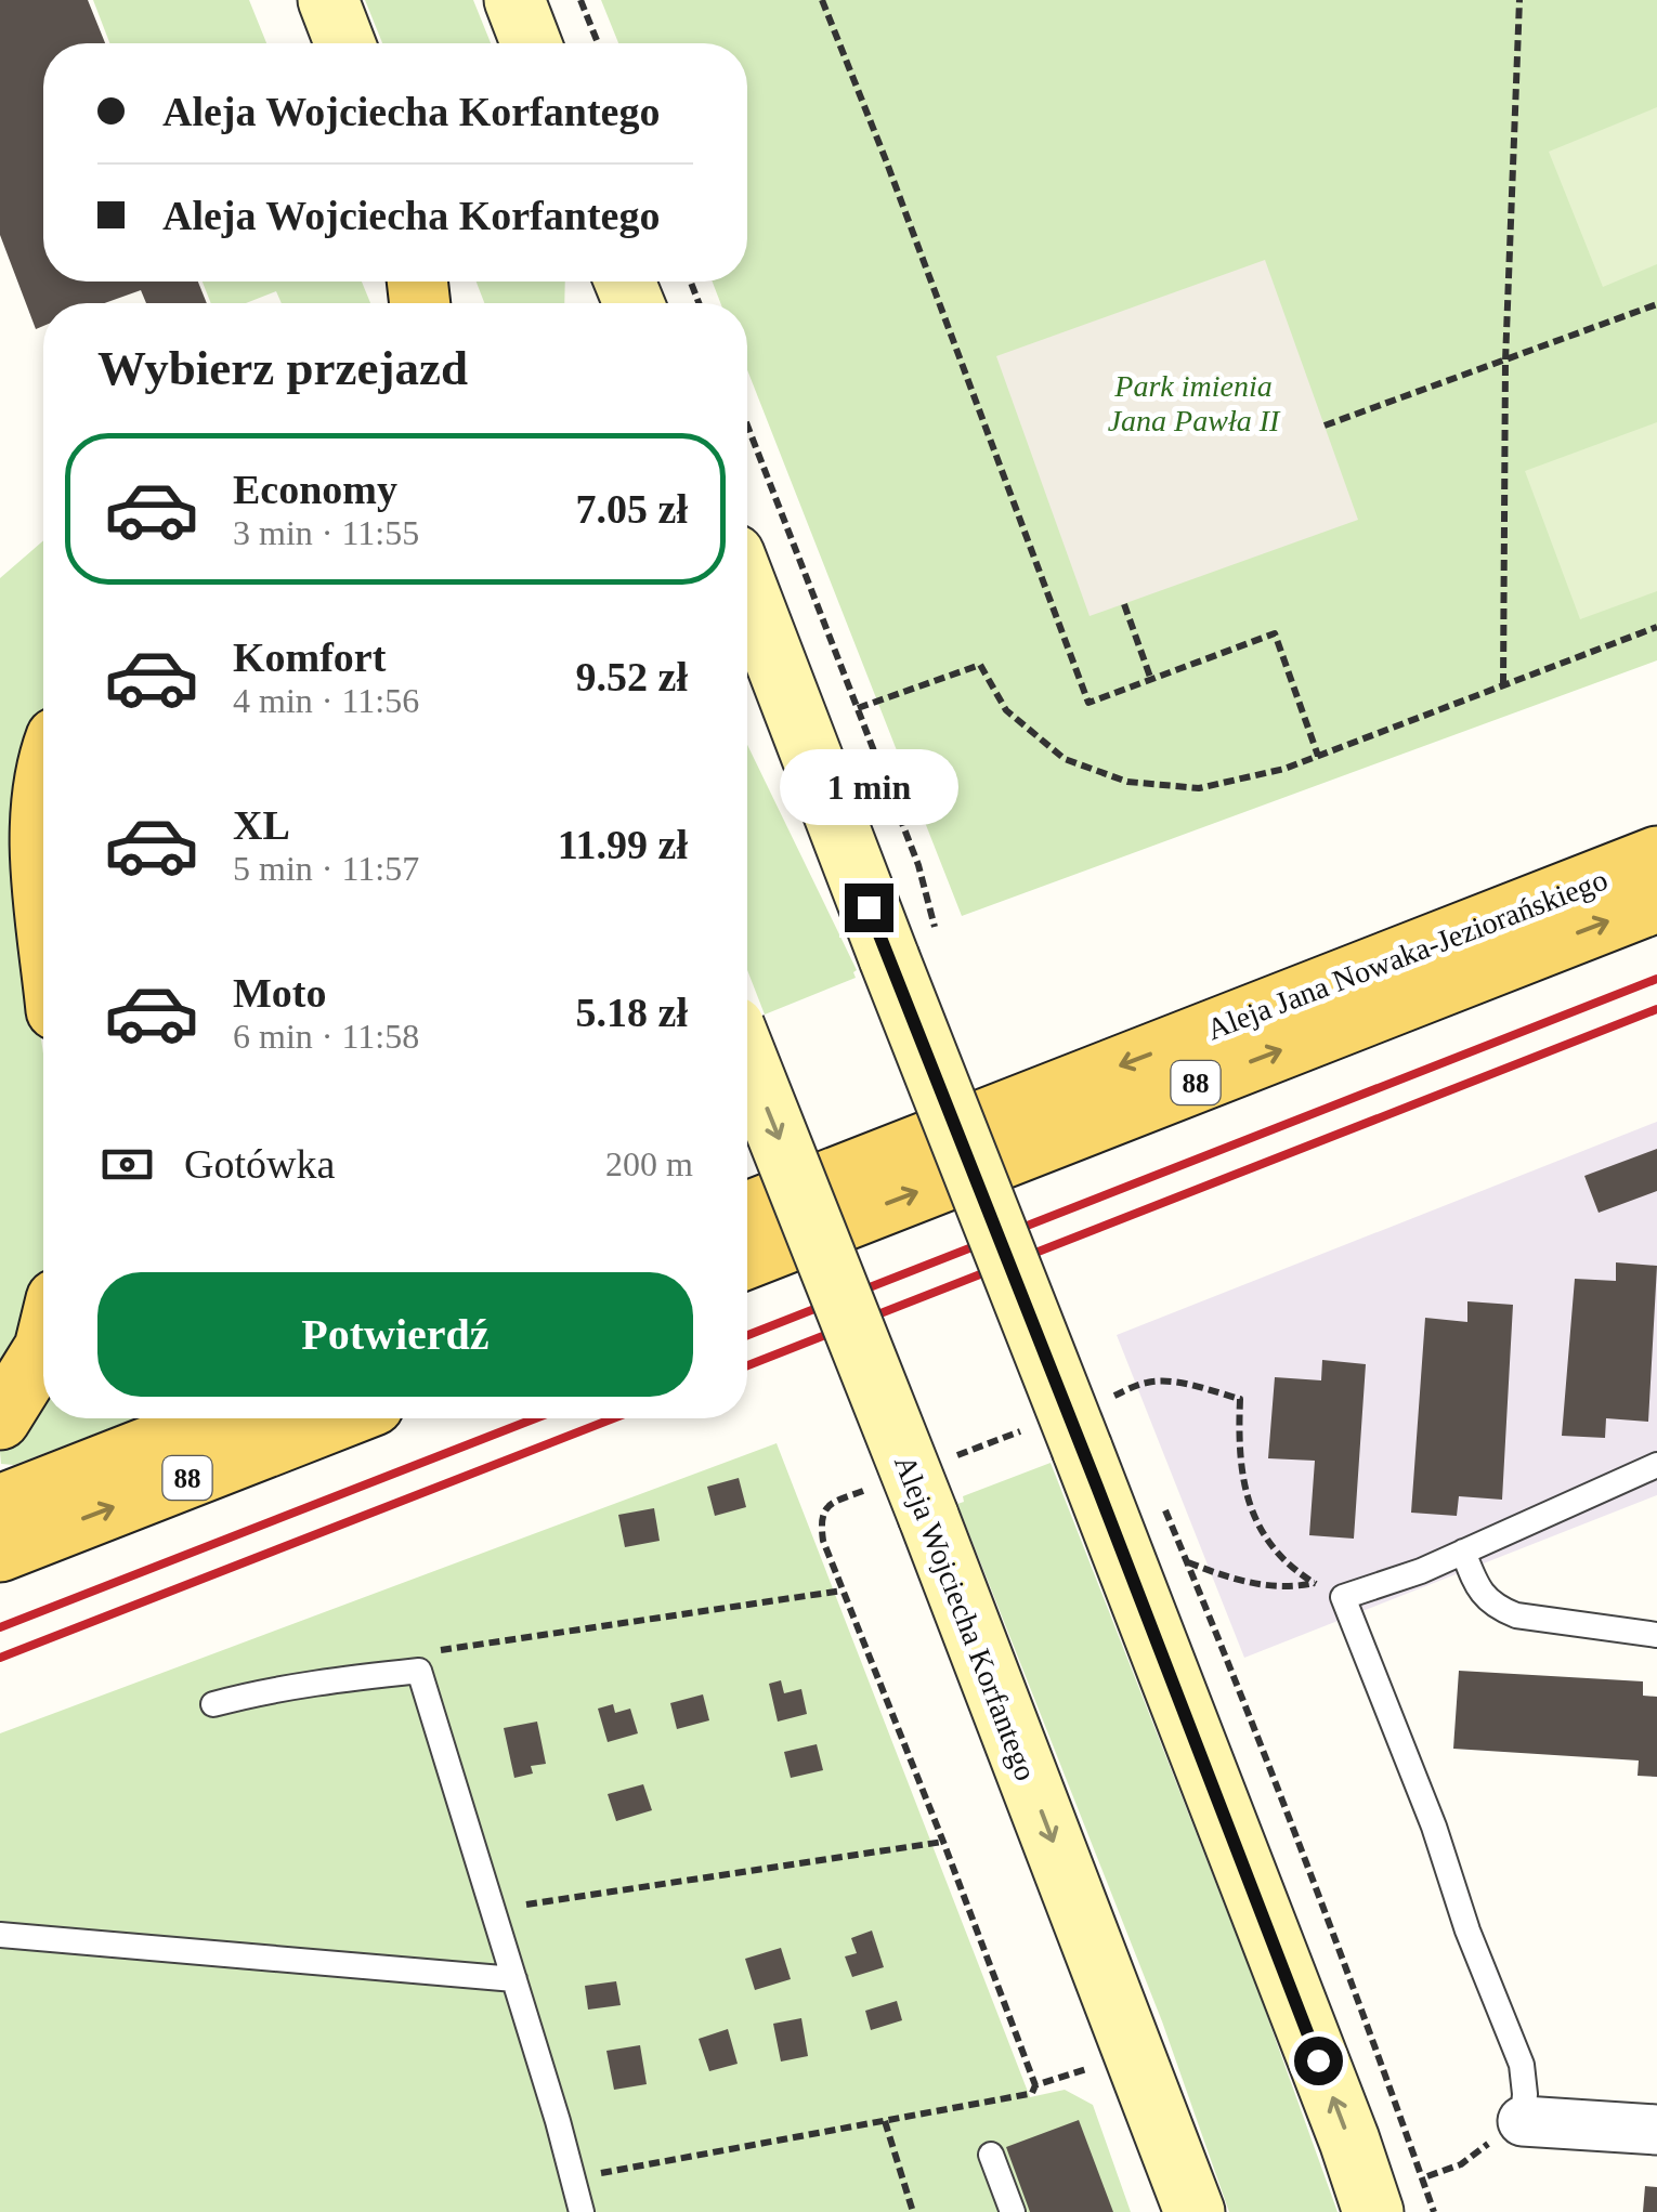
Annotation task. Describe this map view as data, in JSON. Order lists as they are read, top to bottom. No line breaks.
{"streets":{"main road":["Aleja Jana Nowaka-Jeziorańskiego","88","Aleja Wojciecha Korfantego"]},"parks":["Park imienia Jana Pawła II"],"page":{"banner":["Aleja Wojciecha Korfantego","Aleja Wojciecha Korfantego"],"heading":"Wybierz przejazd","list":[{"name":"Economy","note":"3 min · 11:55","value":"7.05 zł"},{"name":"Komfort","note":"4 min · 11:56","value":"9.52 zł"},{"name":"XL","note":"5 min · 11:57","value":"11.99 zł"},{"name":"Moto","note":"6 min · 11:58","value":"5.18 zł"}],"bubble":"1 min","pay":["Gotówka","200 m"],"buttons":"Potwierdź"}}
